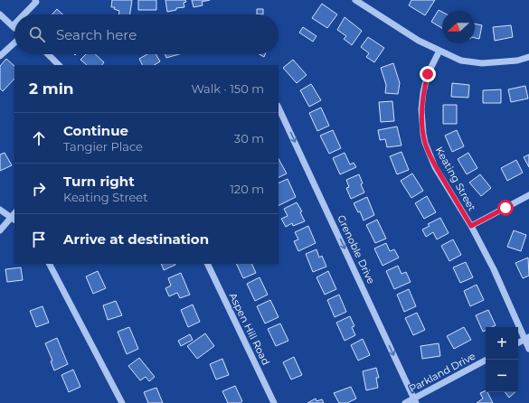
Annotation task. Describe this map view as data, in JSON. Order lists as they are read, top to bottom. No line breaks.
{"streets":{"street":["Keating Street","Grenoble Drive","Aspen Hill Road","Parkland Drive"]},"crossings":[["Grenoble Drive","Parkland Drive"]],"one_way":["Grenoble Drive"],"north":"left","page":{"search":"Search here","heading":["2 min","Walk · 150 m"],"list":[["Continue","Tangier Place","30 m"],["Turn right","Keating Street","120 m"],"Arrive at destination"],"map_buttons":["+","−"]}}
